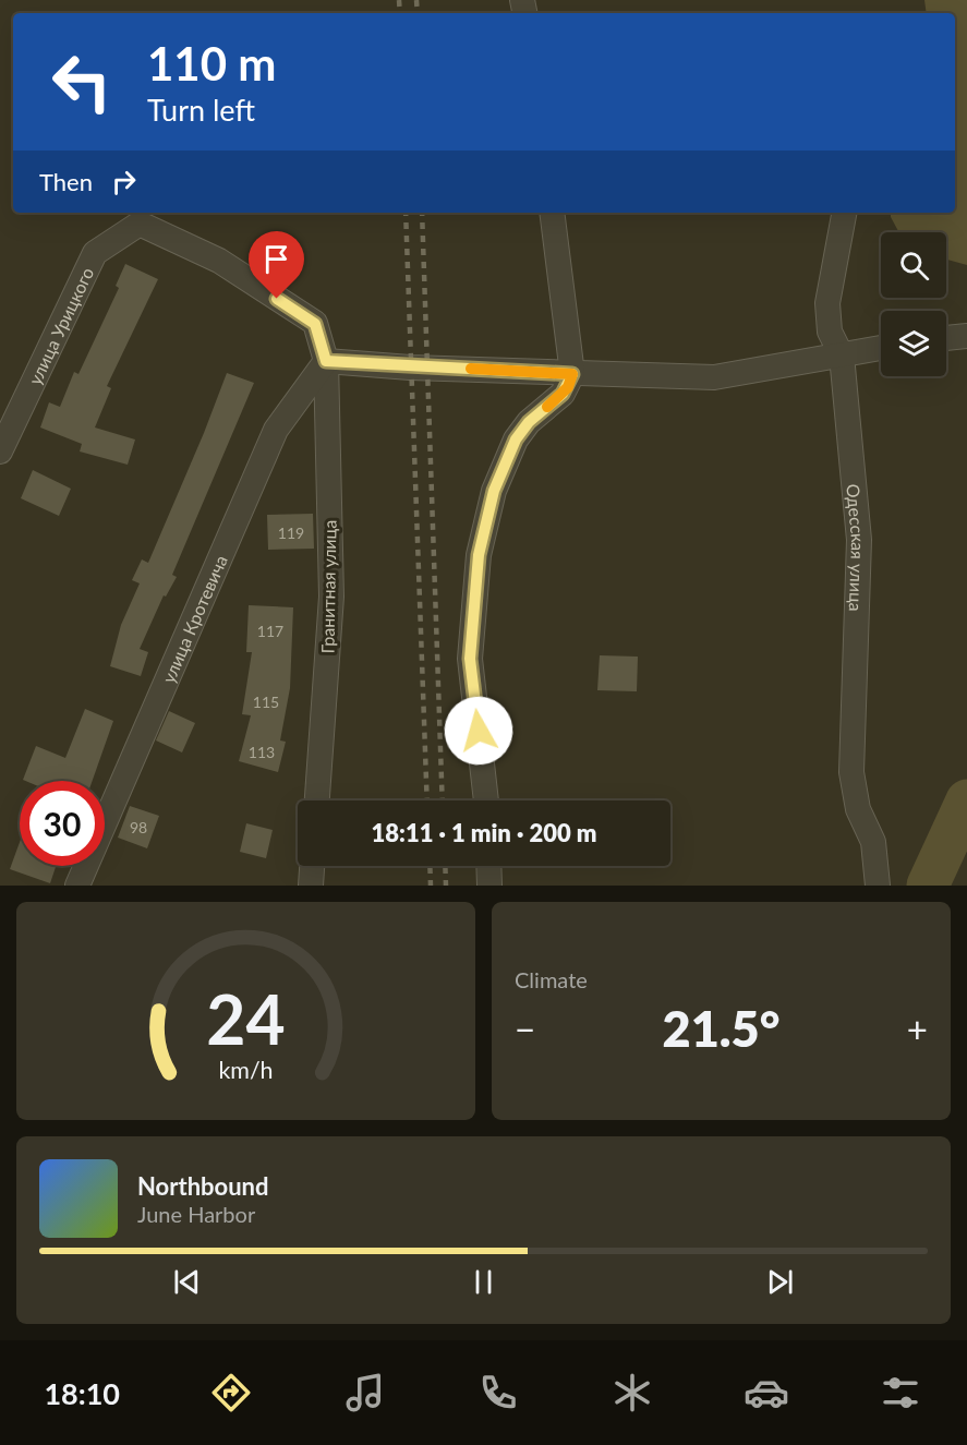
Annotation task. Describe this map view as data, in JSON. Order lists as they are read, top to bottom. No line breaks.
{"streets":{"street":["улица Урицкого","Одесская улица","Гранитная улица","улица Кротевича"]},"crossings":[["улица Урицкого","Гранитная улица"],["улица Урицкого","улица Кротевича"],["Гранитная улица","улица Кротевича"]],"house_numbers":["119","117","115","113","98"],"page":{"turn":["110 m","Turn left"],"then":"Then","limit":"30","trip":"18:11 · 1 min · 200 m","tile":"Climate","heat":["−","21.5°","+"],"song":["Northbound","June Harbor"],"tabs":"18:10","gauge":["24","km/h"]}}
